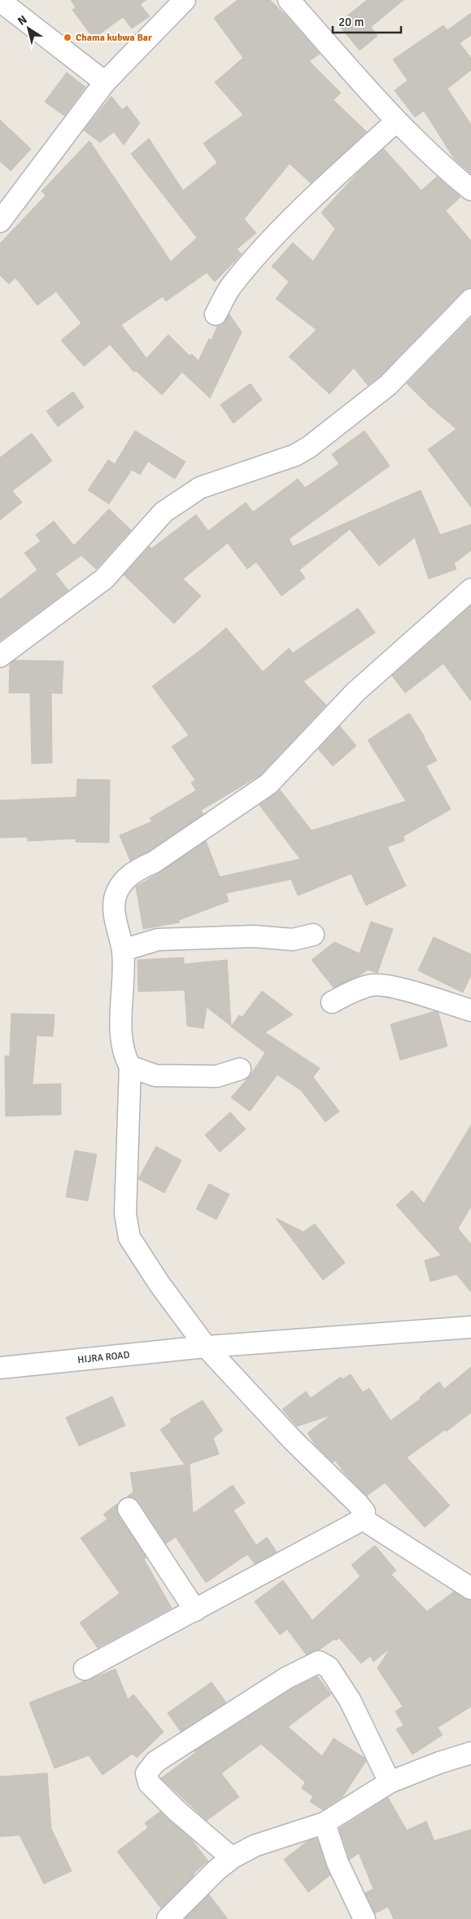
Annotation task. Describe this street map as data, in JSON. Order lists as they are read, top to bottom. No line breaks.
{"streets":{"street":["HIJRA ROAD"]},"places":["Chama kubwa Bar"],"scale_bar":"20 m","north":"top left"}
